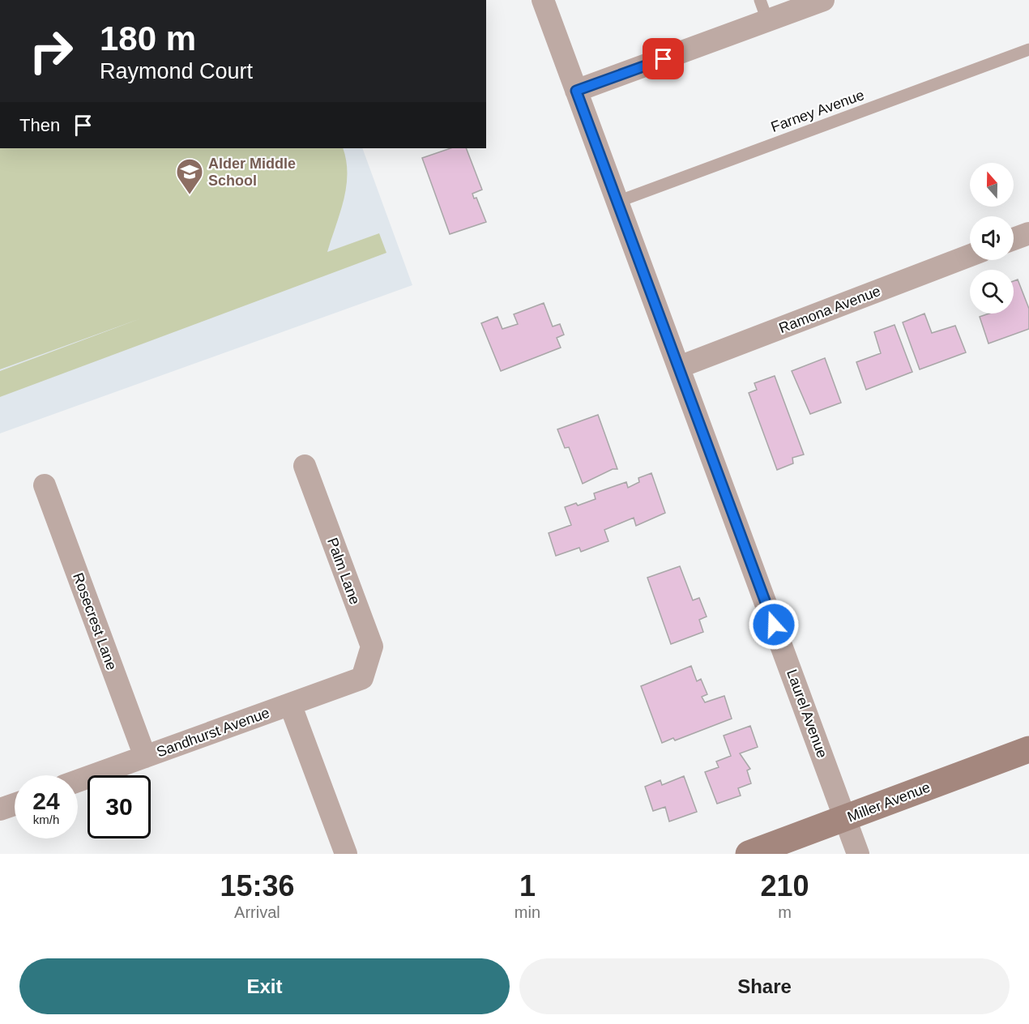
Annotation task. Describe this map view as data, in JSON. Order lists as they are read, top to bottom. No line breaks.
{"streets":{"street":["Ramona Avenue","Palm Lane","Rosecrest Lane","Laurel Avenue","Sandhurst Avenue","Miller Avenue"],"lane":["Farney Avenue"]},"crossings":[["Farney Avenue","Laurel Avenue"],["Ramona Avenue","Laurel Avenue"],["Palm Lane","Sandhurst Avenue"],["Rosecrest Lane","Sandhurst Avenue"],["Laurel Avenue","Miller Avenue"]],"places":{"school or university":["Alder Middle School"]},"north":"top","page":{"turn":["180 m","Raymond Court"],"then":"Then","speed":"24 km/h","limit":"30","eta":["15:36","Arrival","1","min","210","m"],"buttons":["Exit","Share"]}}
